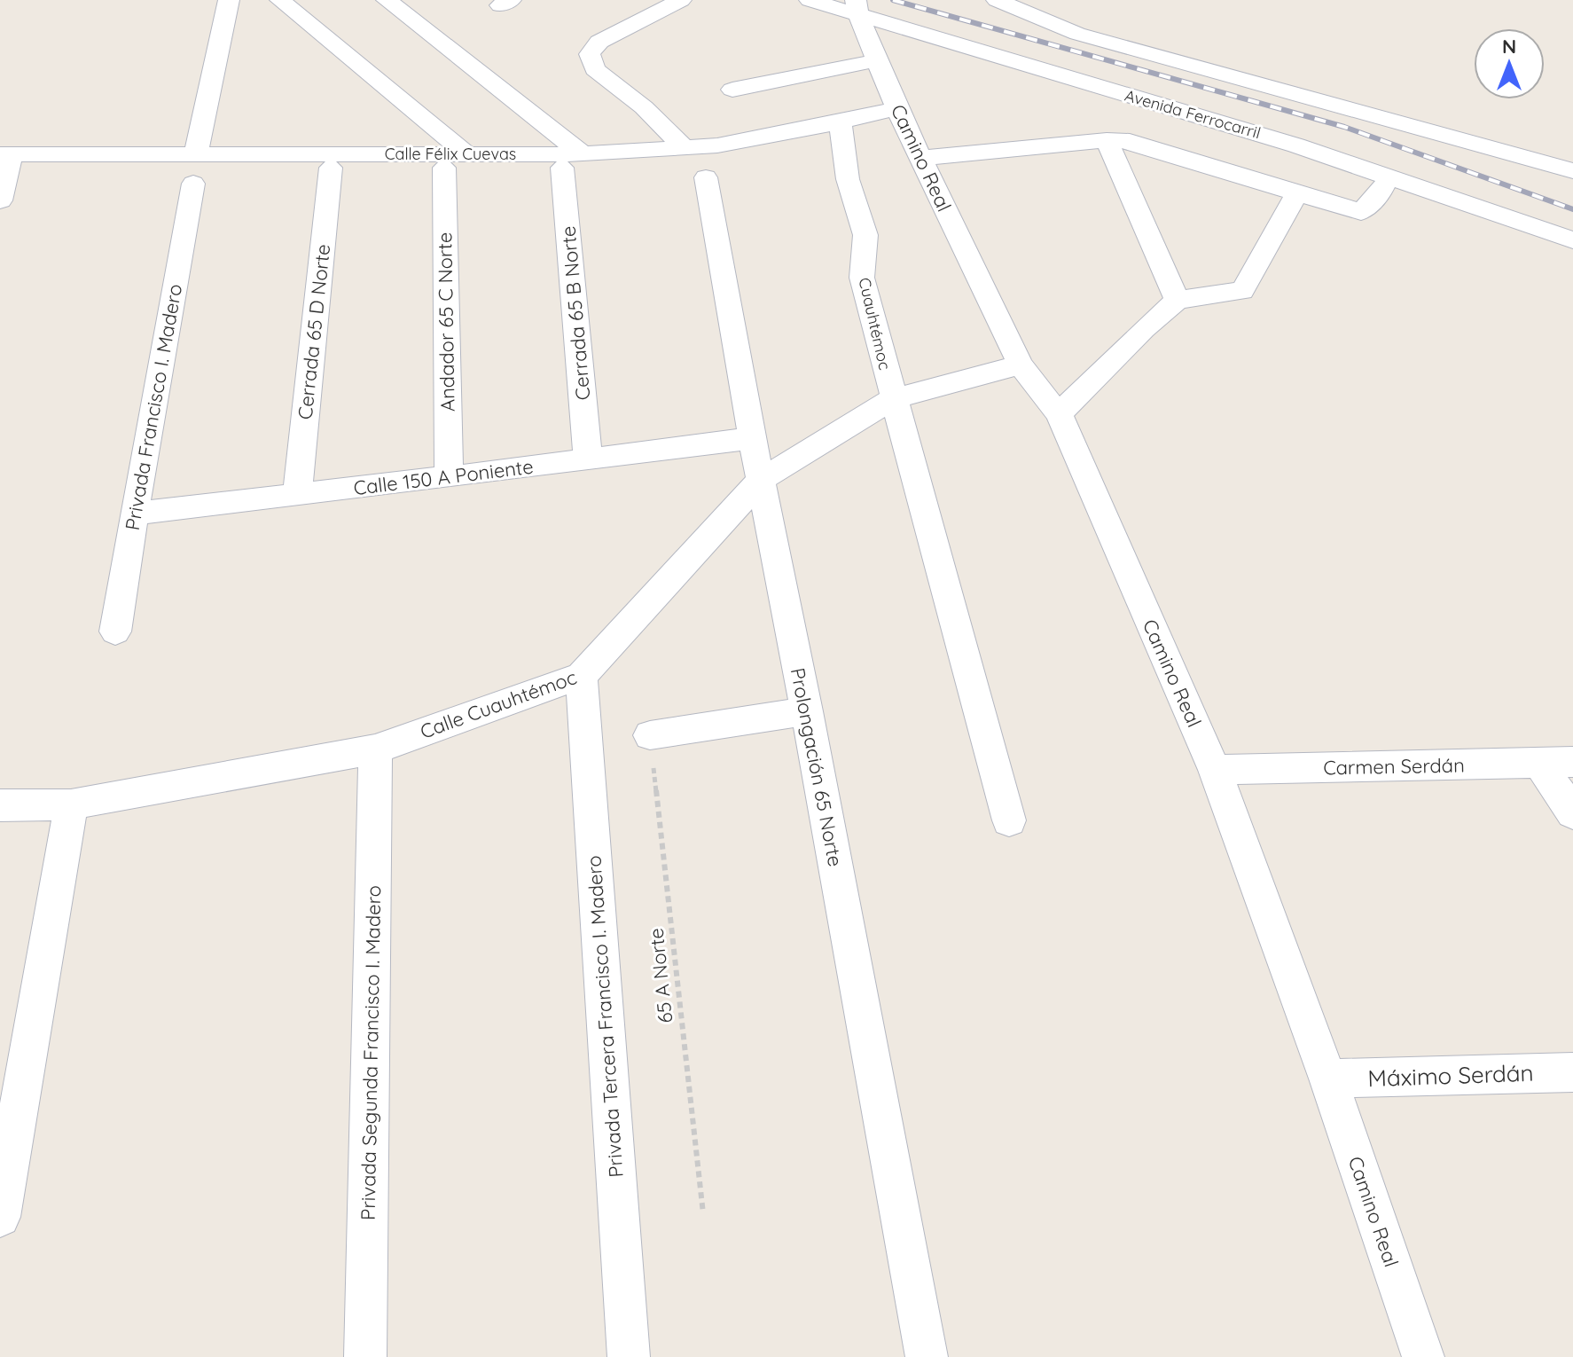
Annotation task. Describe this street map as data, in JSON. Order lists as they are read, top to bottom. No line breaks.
{"streets":{"street":["Avenida Ferrocarril","Calle Félix Cuevas","Camino Real","Cerrada 65 B Norte","Andador 65 C Norte","Cuauhtémoc","Cerrada 65 D Norte","Privada Francisco I. Madero","Calle 150 A Poniente","Calle Cuauhtémoc","Carmen Serdán","Prolongación 65 Norte","Privada Tercera Francisco I. Madero","Privada Segunda Francisco I. Madero","Máximo Serdán"],"path":["65 A Norte"]},"crossings":[["Avenida Ferrocarril","Camino Real"],["Calle Félix Cuevas","Camino Real"],["Calle Félix Cuevas","Cerrada 65 B Norte"],["Calle Félix Cuevas","Cuauhtémoc"],["Camino Real","Calle Cuauhtémoc"],["Camino Real","Carmen Serdán"],["Camino Real","Máximo Serdán"],["Cerrada 65 B Norte","Calle 150 A Poniente"],["Andador 65 C Norte","Calle 150 A Poniente"],["Cuauhtémoc","Calle Cuauhtémoc"],["Cerrada 65 D Norte","Calle 150 A Poniente"],["Privada Francisco I. Madero","Calle 150 A Poniente"],["Calle 150 A Poniente","Prolongación 65 Norte"],["Calle Cuauhtémoc","Prolongación 65 Norte"],["Calle Cuauhtémoc","Privada Tercera Francisco I. Madero"],["Calle Cuauhtémoc","Privada Segunda Francisco I. Madero"]],"north":"top"}
